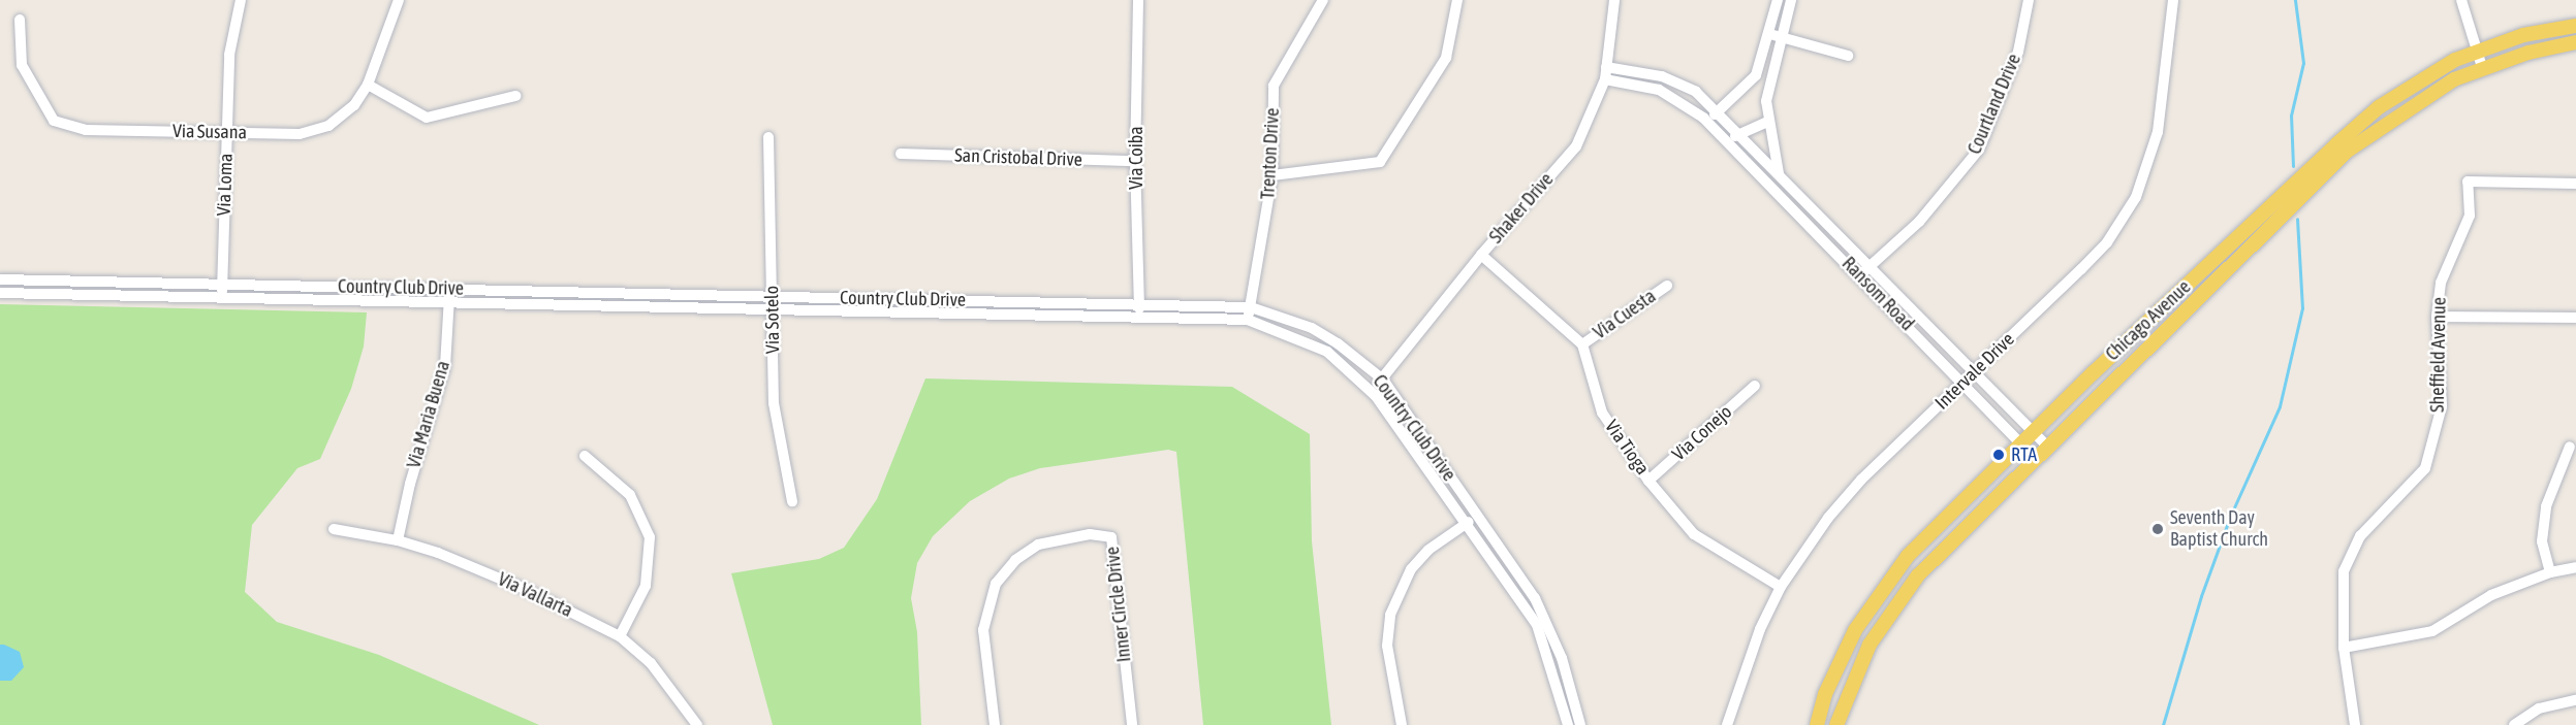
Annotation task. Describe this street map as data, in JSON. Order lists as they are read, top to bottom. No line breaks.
{"streets":{"main road":["Chicago Avenue"],"street":["Courtland Drive","Via Susana","Trenton Drive","San Cristobal Drive","Via Coiba","Via Loma","Shaker Drive","Country Club Drive","Ransom Road","Via Cuesta","Via Sotelo","Sheffield Avenue","Intervale Drive","Via Maria Buena","Via Conejo","Via Tioga","Via Vallarta","Inner Circle Drive"]},"crossings":[["Courtland Drive","Ransom Road"],["Via Susana","Via Loma"],["Trenton Drive","Country Club Drive"],["San Cristobal Drive","Via Coiba"],["Via Coiba","Country Club Drive"],["Via Loma","Country Club Drive"],["Shaker Drive","Country Club Drive"],["Shaker Drive","Ransom Road"],["Country Club Drive","Via Sotelo"],["Country Club Drive","Via Maria Buena"],["Ransom Road","Chicago Avenue"],["Ransom Road","Intervale Drive"],["Via Cuesta","Via Tioga"],["Intervale Drive","Via Tioga"],["Via Maria Buena","Via Vallarta"],["Via Conejo","Via Tioga"]],"places":["RTA","Seventh Day Baptist Church"]}
